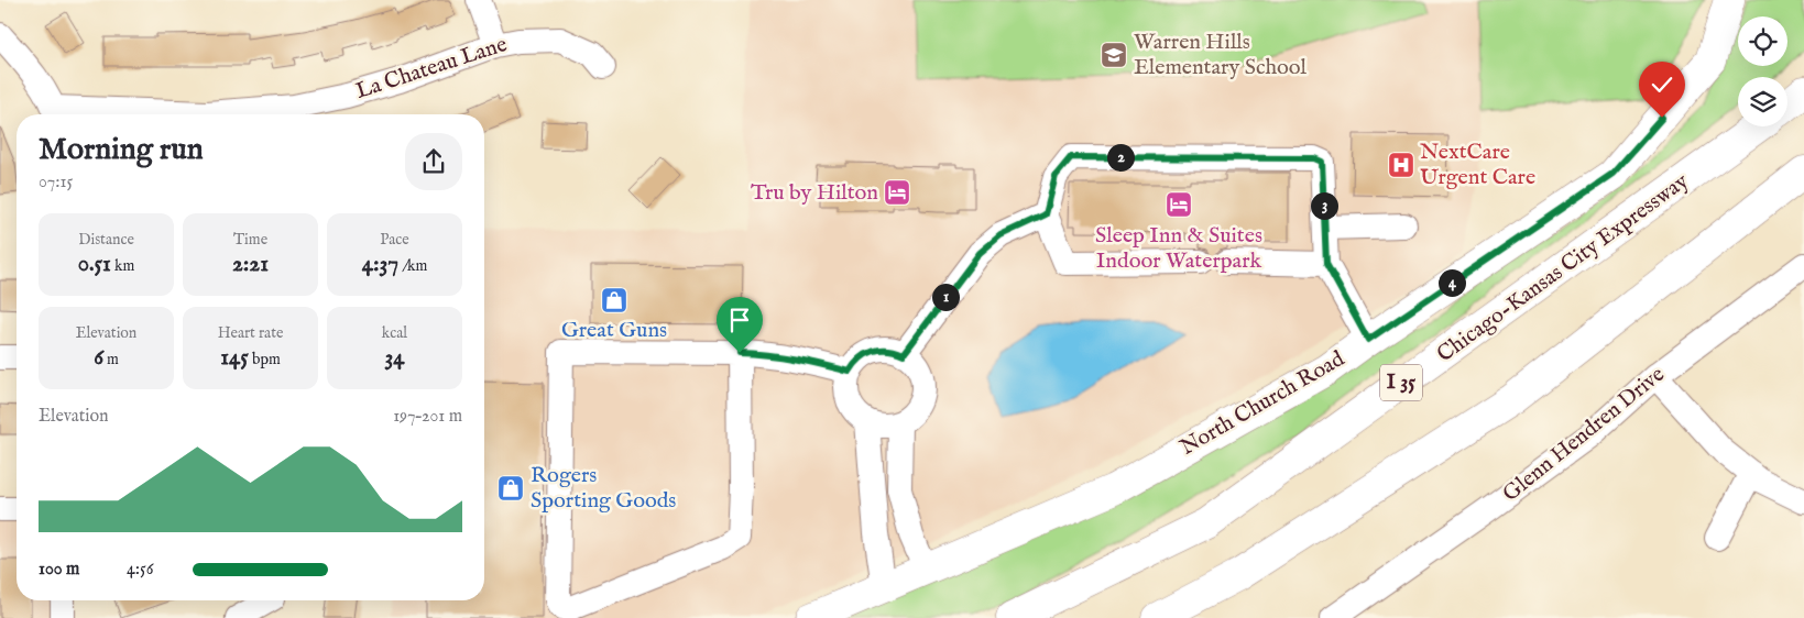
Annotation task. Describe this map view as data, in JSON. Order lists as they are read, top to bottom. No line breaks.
{"streets":{"main road":["Chicago-Kansas City Expressway","I 35","North Church Road"],"street":["La Chateau Lane","Glenn Hendren Drive"]},"places":{"school or university":["Warren Hills Elementary School"],"hospital":["NextCare Urgent Care"],"hotel":["Tru by Hilton","Sleep Inn & Suites Indoor Waterpark"],"shop":["Great Guns","Rogers Sporting Goods"]},"page":{"heading":["Morning run","07:15"],"pins":["2","3","4","1"],"stats":[["Distance","0.51 km"],["Time","2:21"],["Pace","4:37 /km"],["Elevation","6 m"],["Heart rate","145 bpm"],["kcal","34"]],"chart":["Elevation","197–201 m"],"list":[{"name":"100 m","note":"4:56"}]}}
